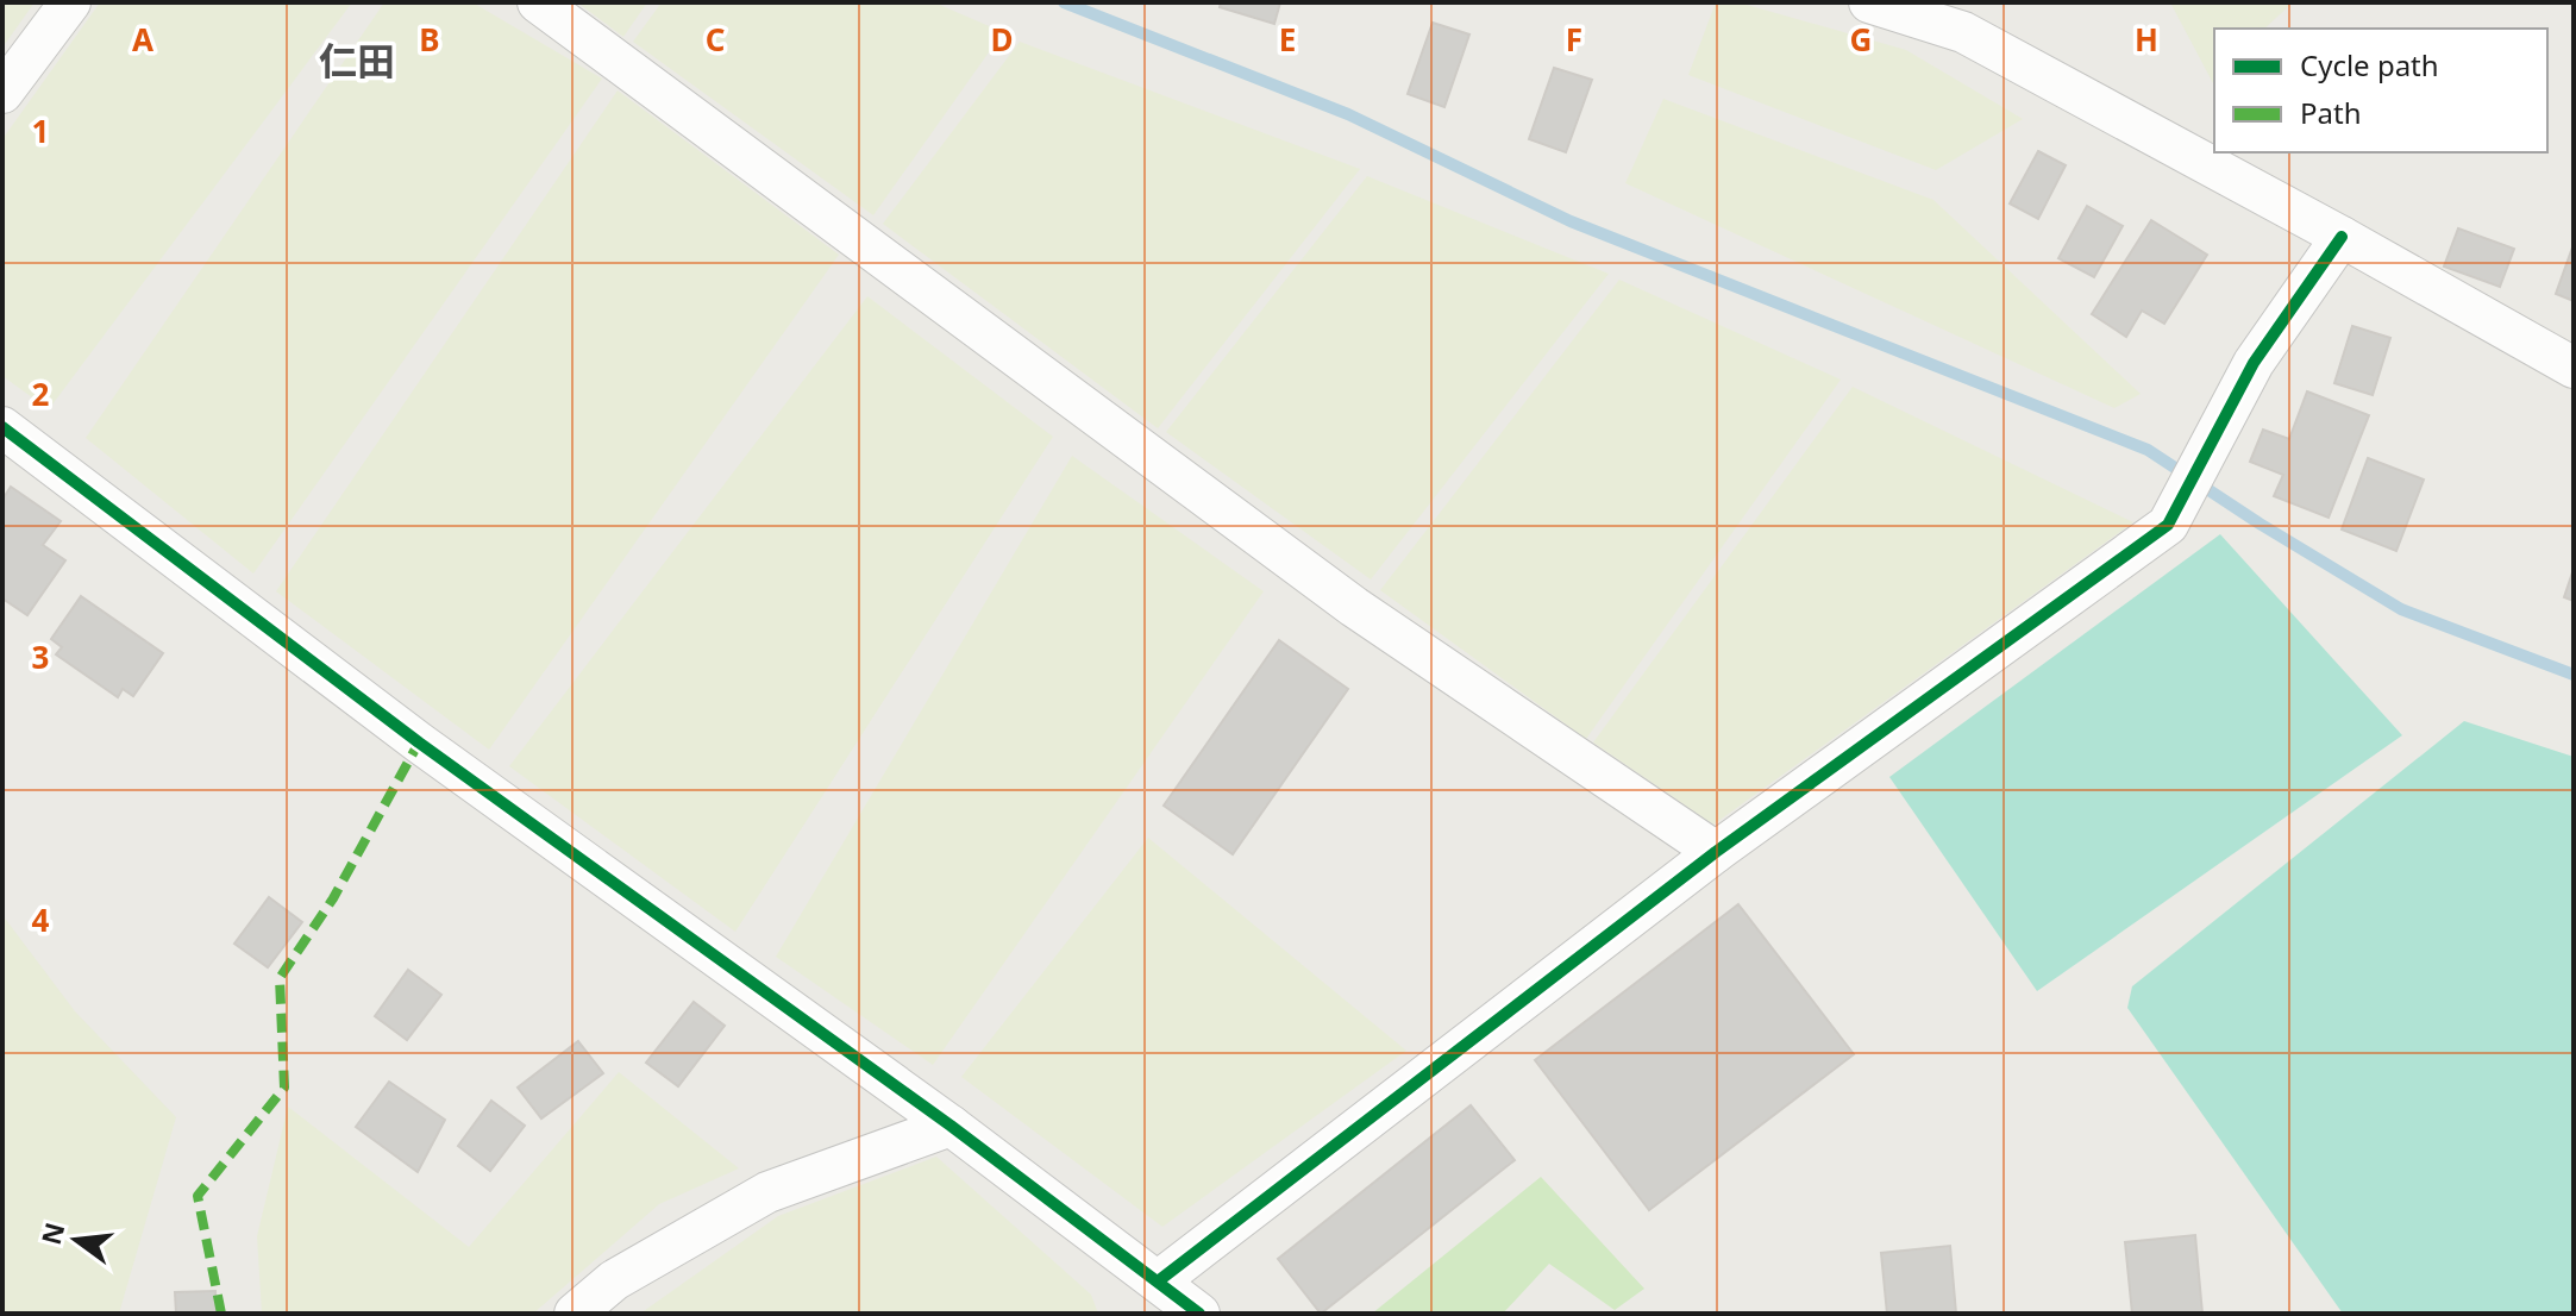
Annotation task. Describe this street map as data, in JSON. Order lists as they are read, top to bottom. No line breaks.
{"districts":["仁田"],"legend":["Cycle path","Path"],"north":"left","grid":{"columns":["A","B","C","D","E","F","G","H"],"rows":["1","2","3","4"]}}
